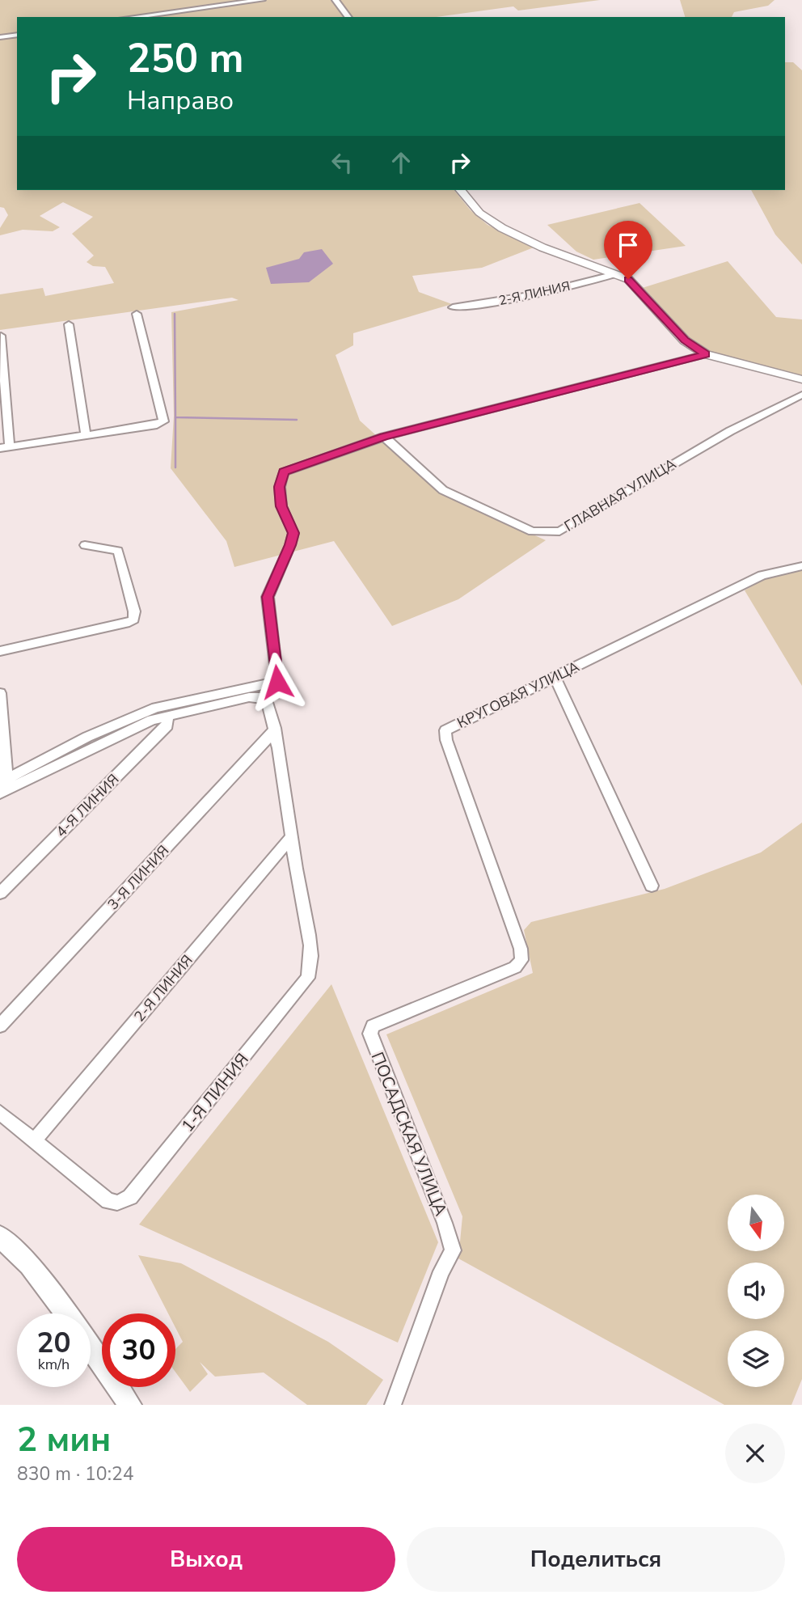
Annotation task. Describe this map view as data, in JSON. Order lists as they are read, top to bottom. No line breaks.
{"streets":{"street":["2-Я ЛИНИЯ","ГЛАВНАЯ УЛИЦА","КРУГОВАЯ УЛИЦА","4-Я ЛИНИЯ","3-Я ЛИНИЯ","1-Я ЛИНИЯ","ПОСАДСКАЯ УЛИЦА"]},"crossings":[["2-Я ЛИНИЯ","1-Я ЛИНИЯ"],["КРУГОВАЯ УЛИЦА","ПОСАДСКАЯ УЛИЦА"]],"north":"bottom","page":{"turn":["250 m","Направо"],"speed":"20 km/h","limit":"30","heading":["2 мин","830 m · 10:24"],"buttons":["Выход","Поделиться"]}}
